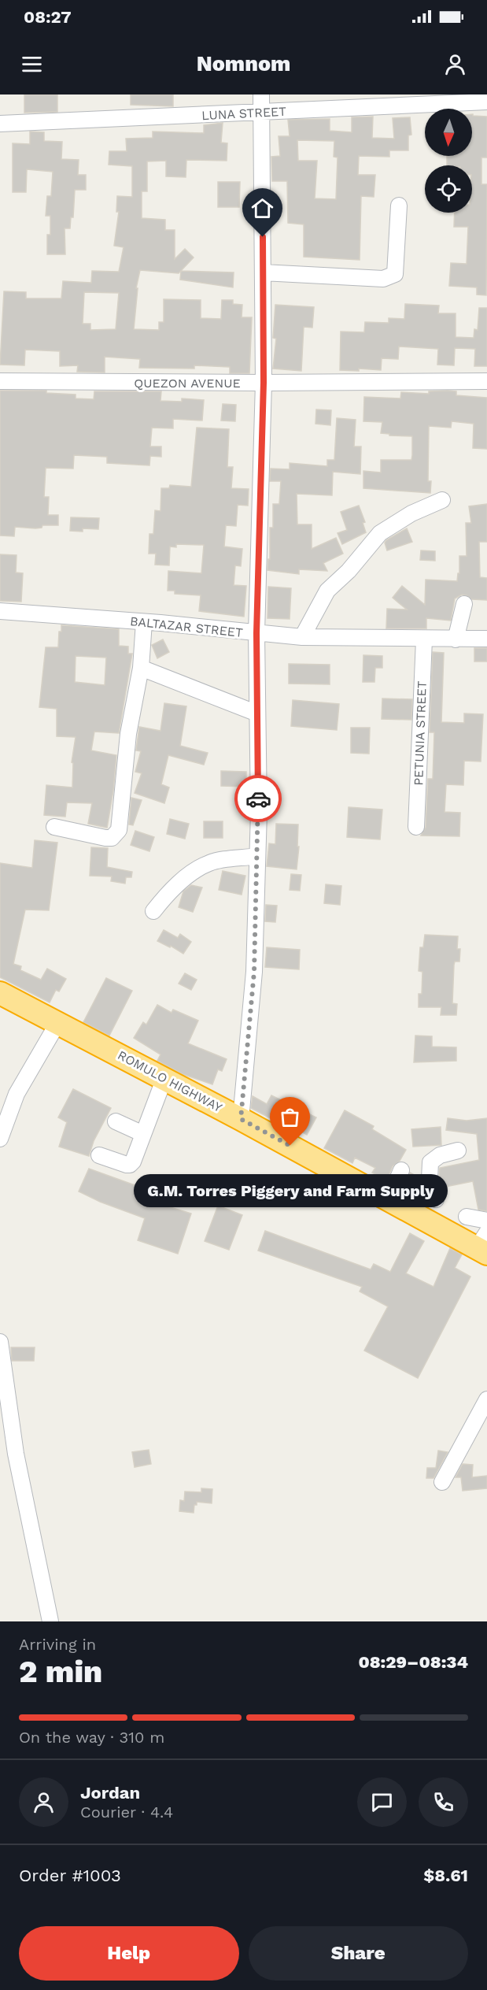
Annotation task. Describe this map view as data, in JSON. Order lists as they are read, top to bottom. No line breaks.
{"streets":{"highway":["ROMULO HIGHWAY"],"street":["LUNA STREET","QUEZON AVENUE","BALTAZAR STREET","PETUNIA STREET"]},"crossings":[["BALTAZAR STREET","PETUNIA STREET"]],"places":["G.M. Torres Piggery and Farm Supply"],"north":"bottom","page":{"status":"08:27","header":"Nomnom","bubble":"G.M. Torres Piggery and Farm Supply","heading":["2 min","Arriving in","08:29–08:34"],"panel":["Jordan","Courier · 4.4","Order #1003","$8.61"],"bar":"On the way · 310 m","buttons":["Help","Share"]}}
